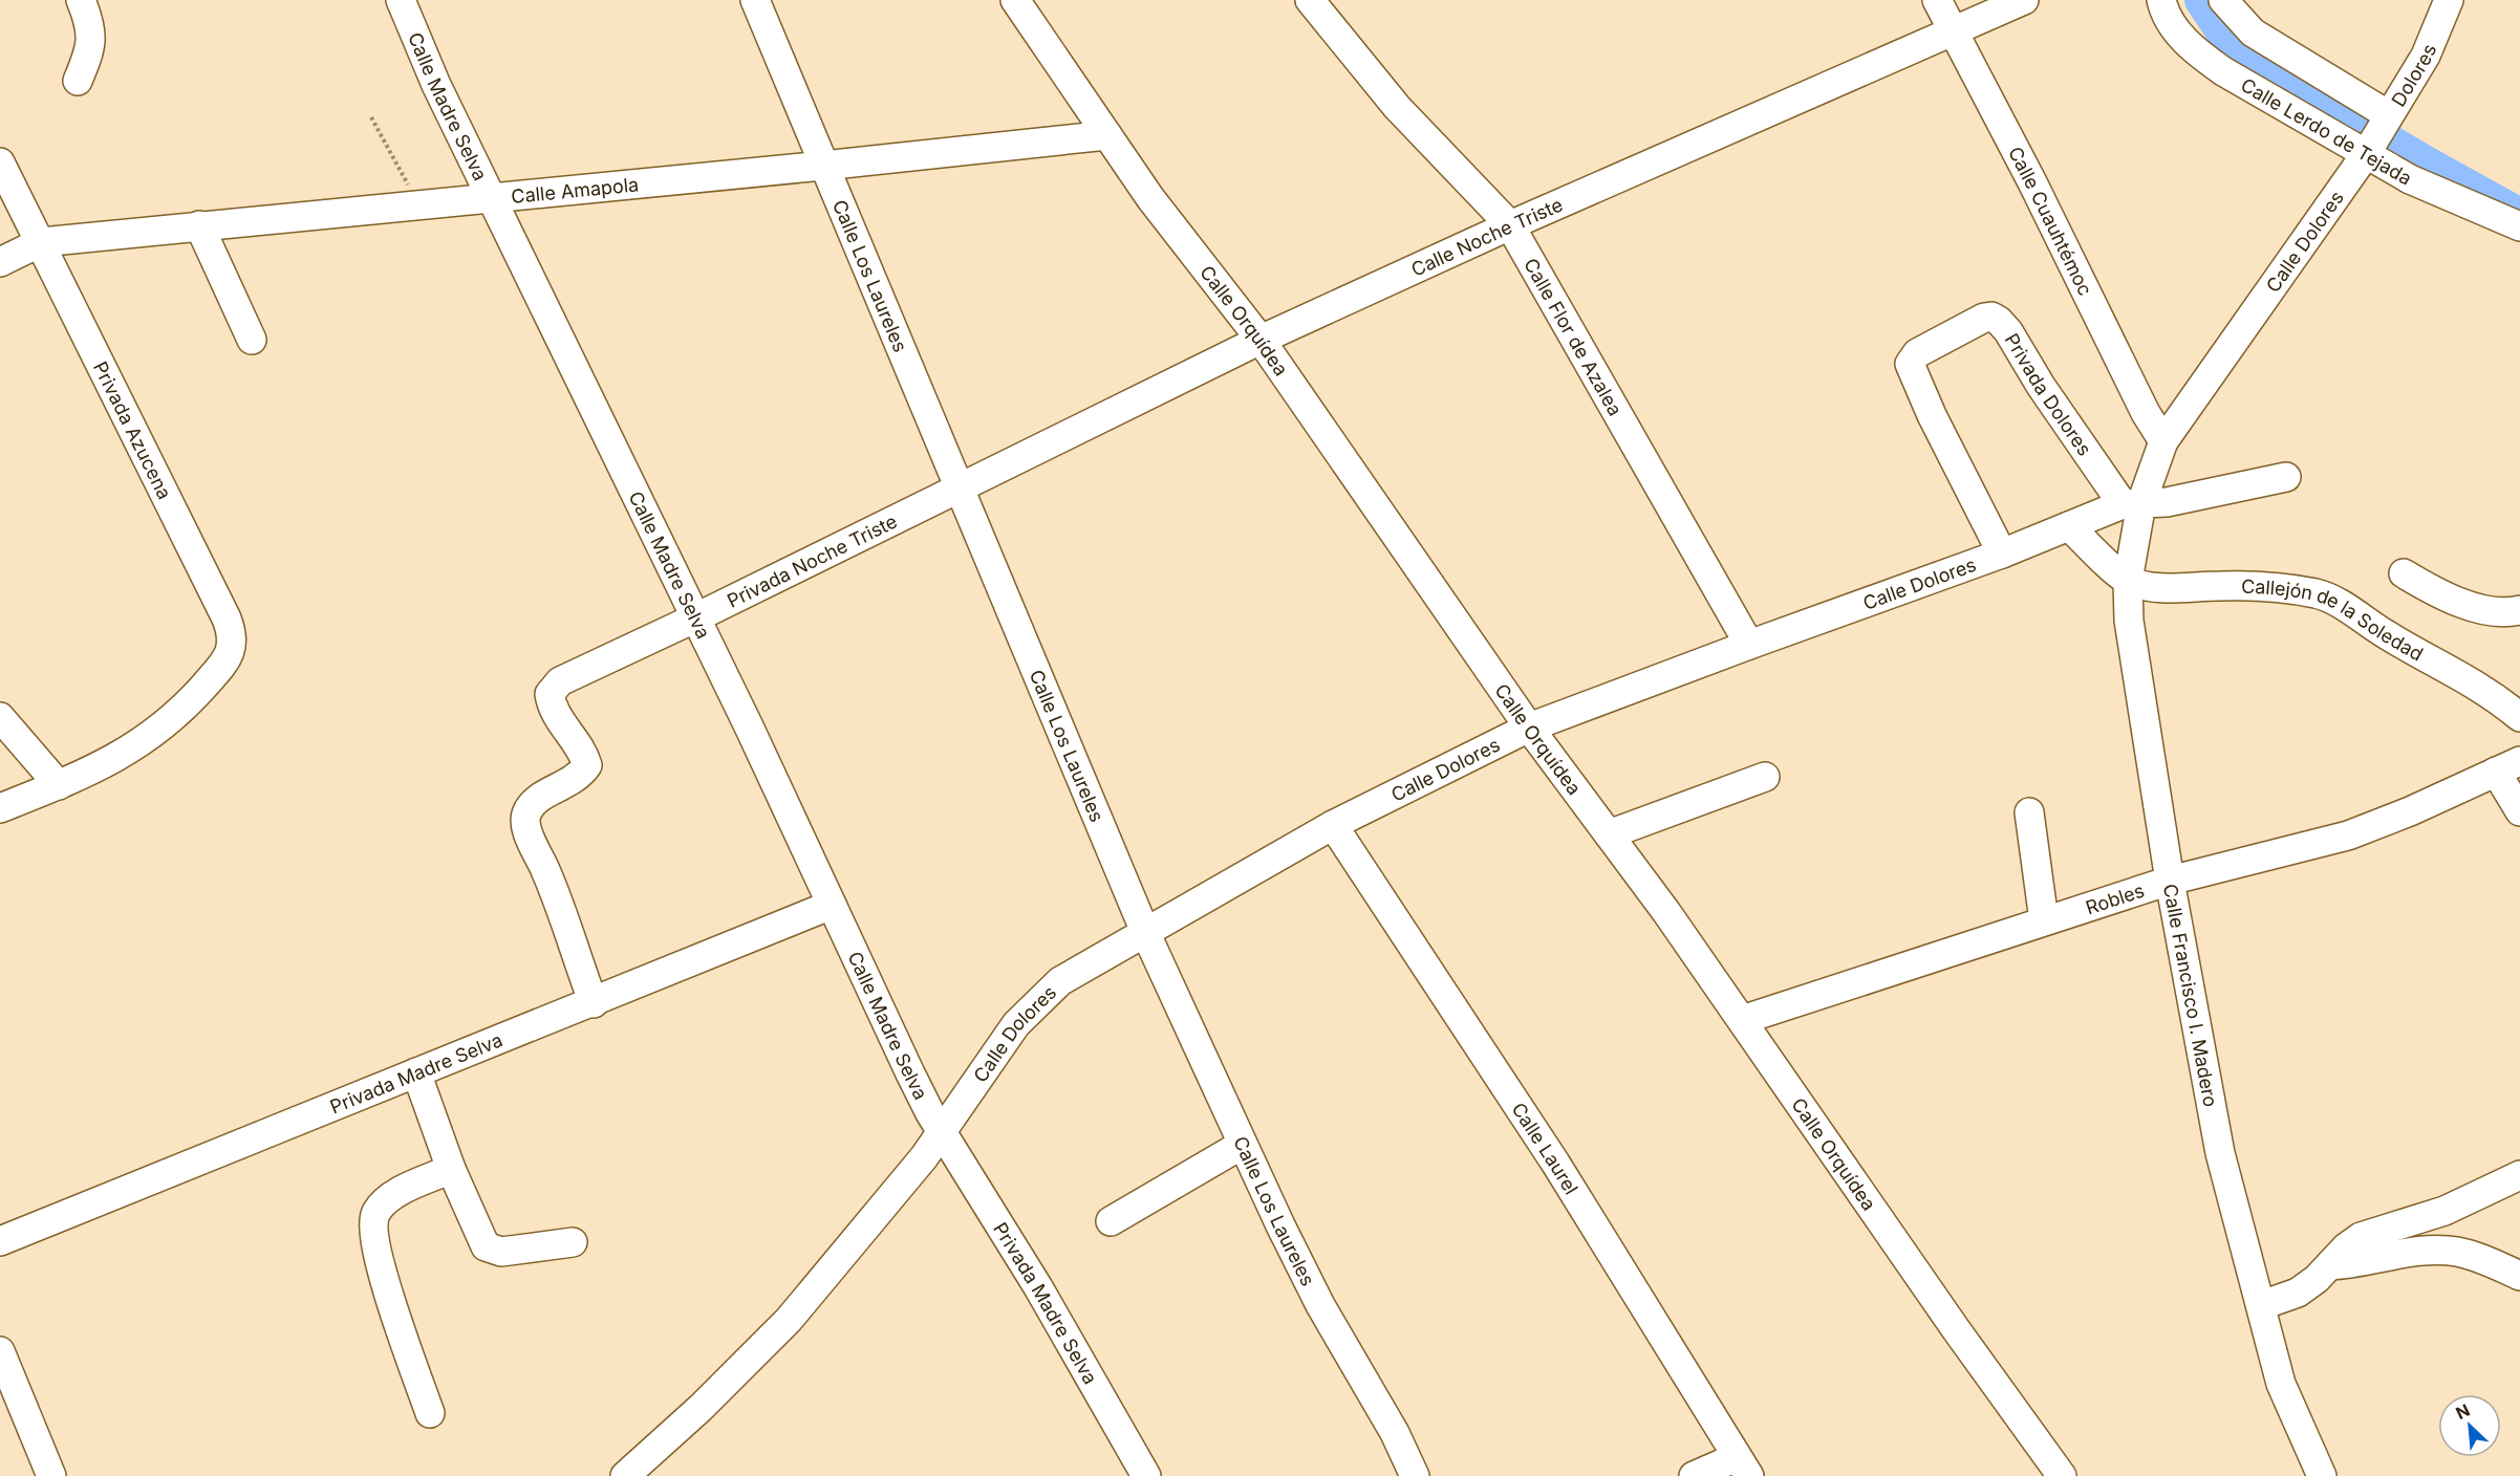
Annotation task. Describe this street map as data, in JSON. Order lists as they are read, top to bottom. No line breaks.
{"streets":{"street":["Dolores","Calle Madre Selva","Calle Lerdo de Tejada","Calle Amapola","Calle Cuauhtémoc","Calle Noche Triste","Calle Dolores","Calle Los Laureles","Calle Orquídea","Calle Flor de Azalea","Privada Dolores","Privada Azucena","Privada Noche Triste","Callejón de la Soledad","Robles","Calle Francisco I. Madero","Privada Madre Selva","Calle Laurel"]},"crossings":[["Dolores","Calle Lerdo de Tejada"],["Dolores","Calle Dolores"],["Calle Madre Selva","Calle Amapola"],["Calle Madre Selva","Calle Dolores"],["Calle Madre Selva","Privada Noche Triste"],["Calle Madre Selva","Privada Madre Selva"],["Calle Lerdo de Tejada","Calle Dolores"],["Calle Amapola","Calle Los Laureles"],["Calle Amapola","Calle Orquídea"],["Calle Amapola","Privada Azucena"],["Calle Cuauhtémoc","Calle Noche Triste"],["Calle Cuauhtémoc","Calle Dolores"],["Calle Noche Triste","Calle Los Laureles"],["Calle Noche Triste","Calle Orquídea"],["Calle Noche Triste","Calle Flor de Azalea"],["Calle Noche Triste","Privada Noche Triste"],["Calle Dolores","Calle Los Laureles"],["Calle Dolores","Calle Orquídea"],["Calle Dolores","Calle Flor de Azalea"],["Calle Dolores","Privada Dolores"],["Calle Dolores","Calle Francisco I. Madero"],["Calle Dolores","Privada Madre Selva"],["Calle Dolores","Calle Laurel"],["Calle Los Laureles","Privada Noche Triste"],["Calle Orquídea","Robles"],["Privada Dolores","Calle Francisco I. Madero"],["Privada Noche Triste","Privada Madre Selva"],["Callejón de la Soledad","Calle Francisco I. Madero"],["Robles","Calle Francisco I. Madero"]],"north":"top left"}
